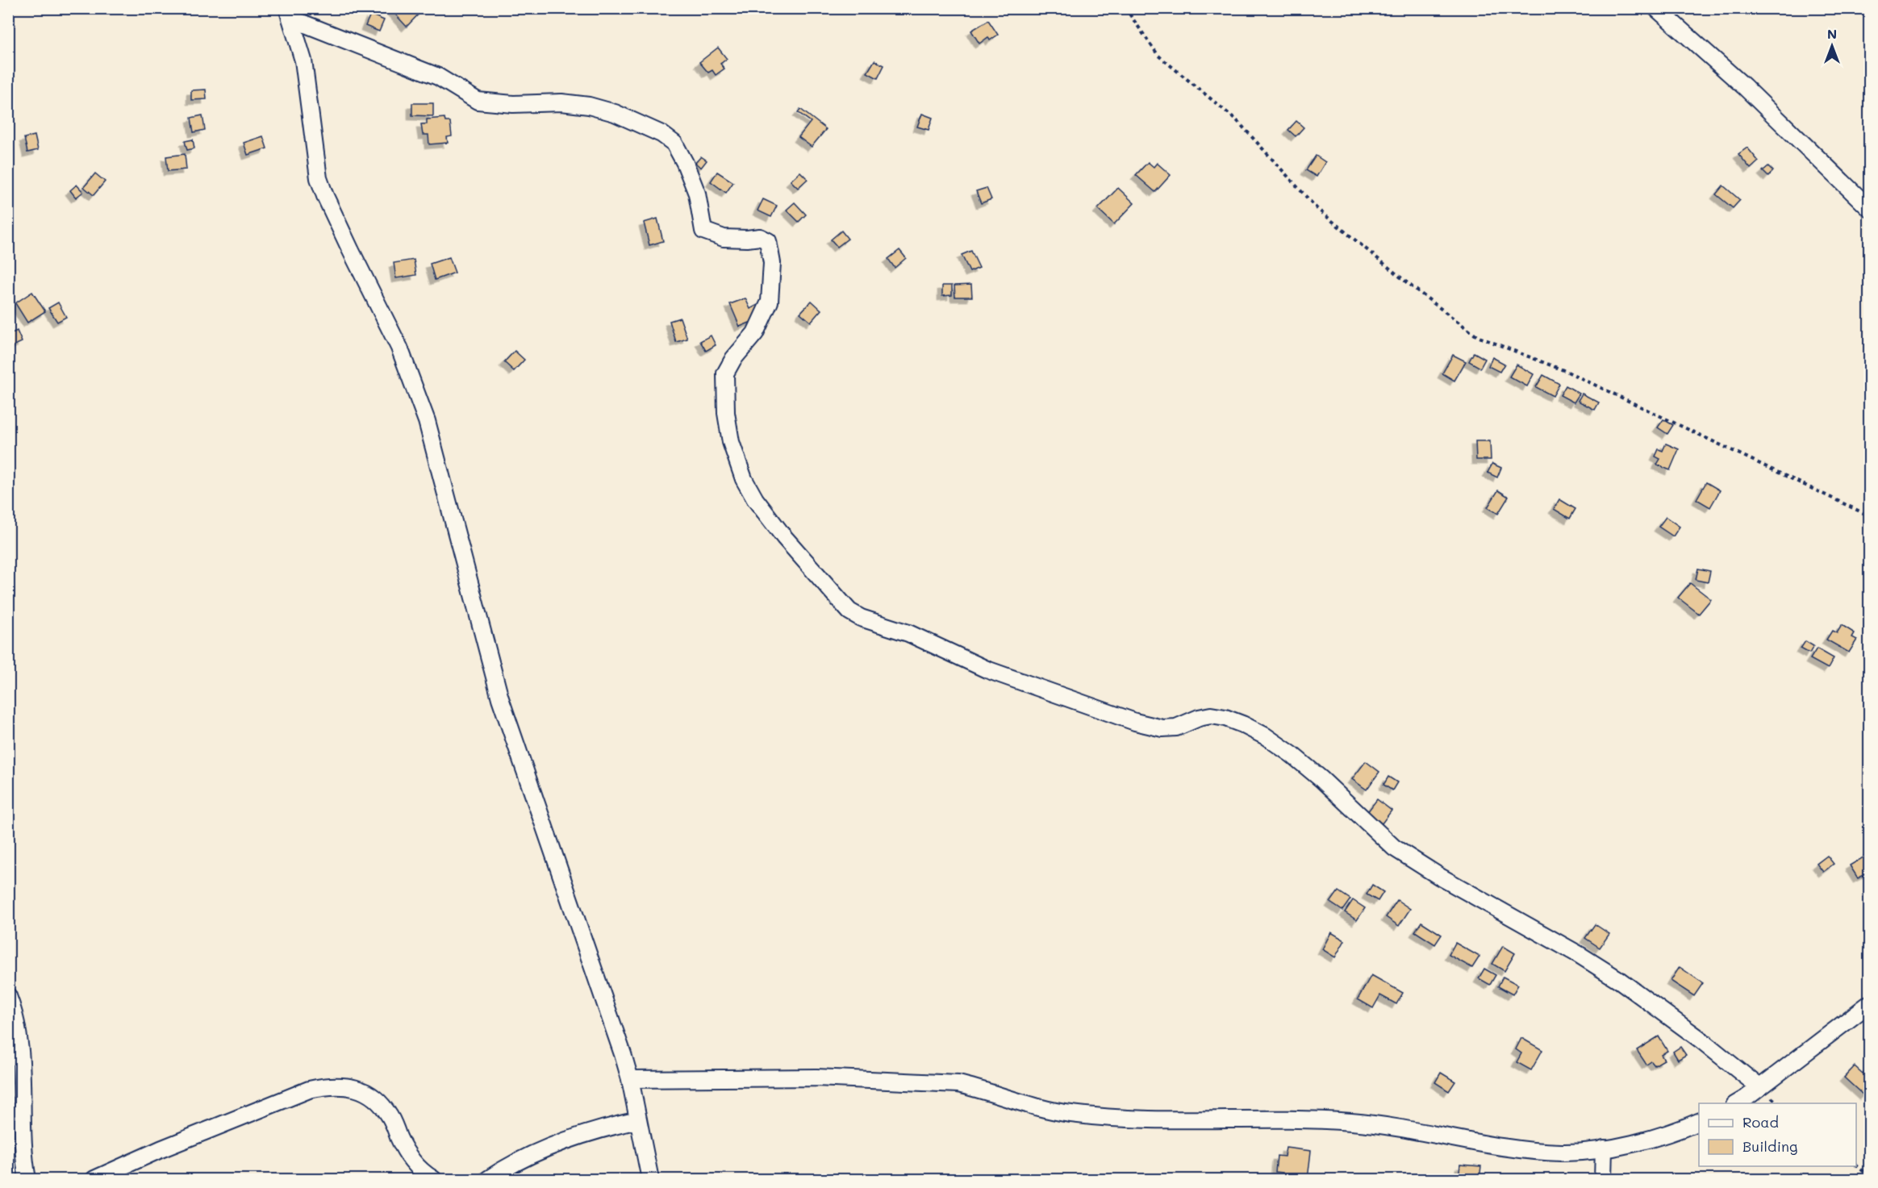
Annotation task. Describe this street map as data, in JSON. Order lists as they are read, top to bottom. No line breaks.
{"legend":["Road","Building"],"north":"top"}
